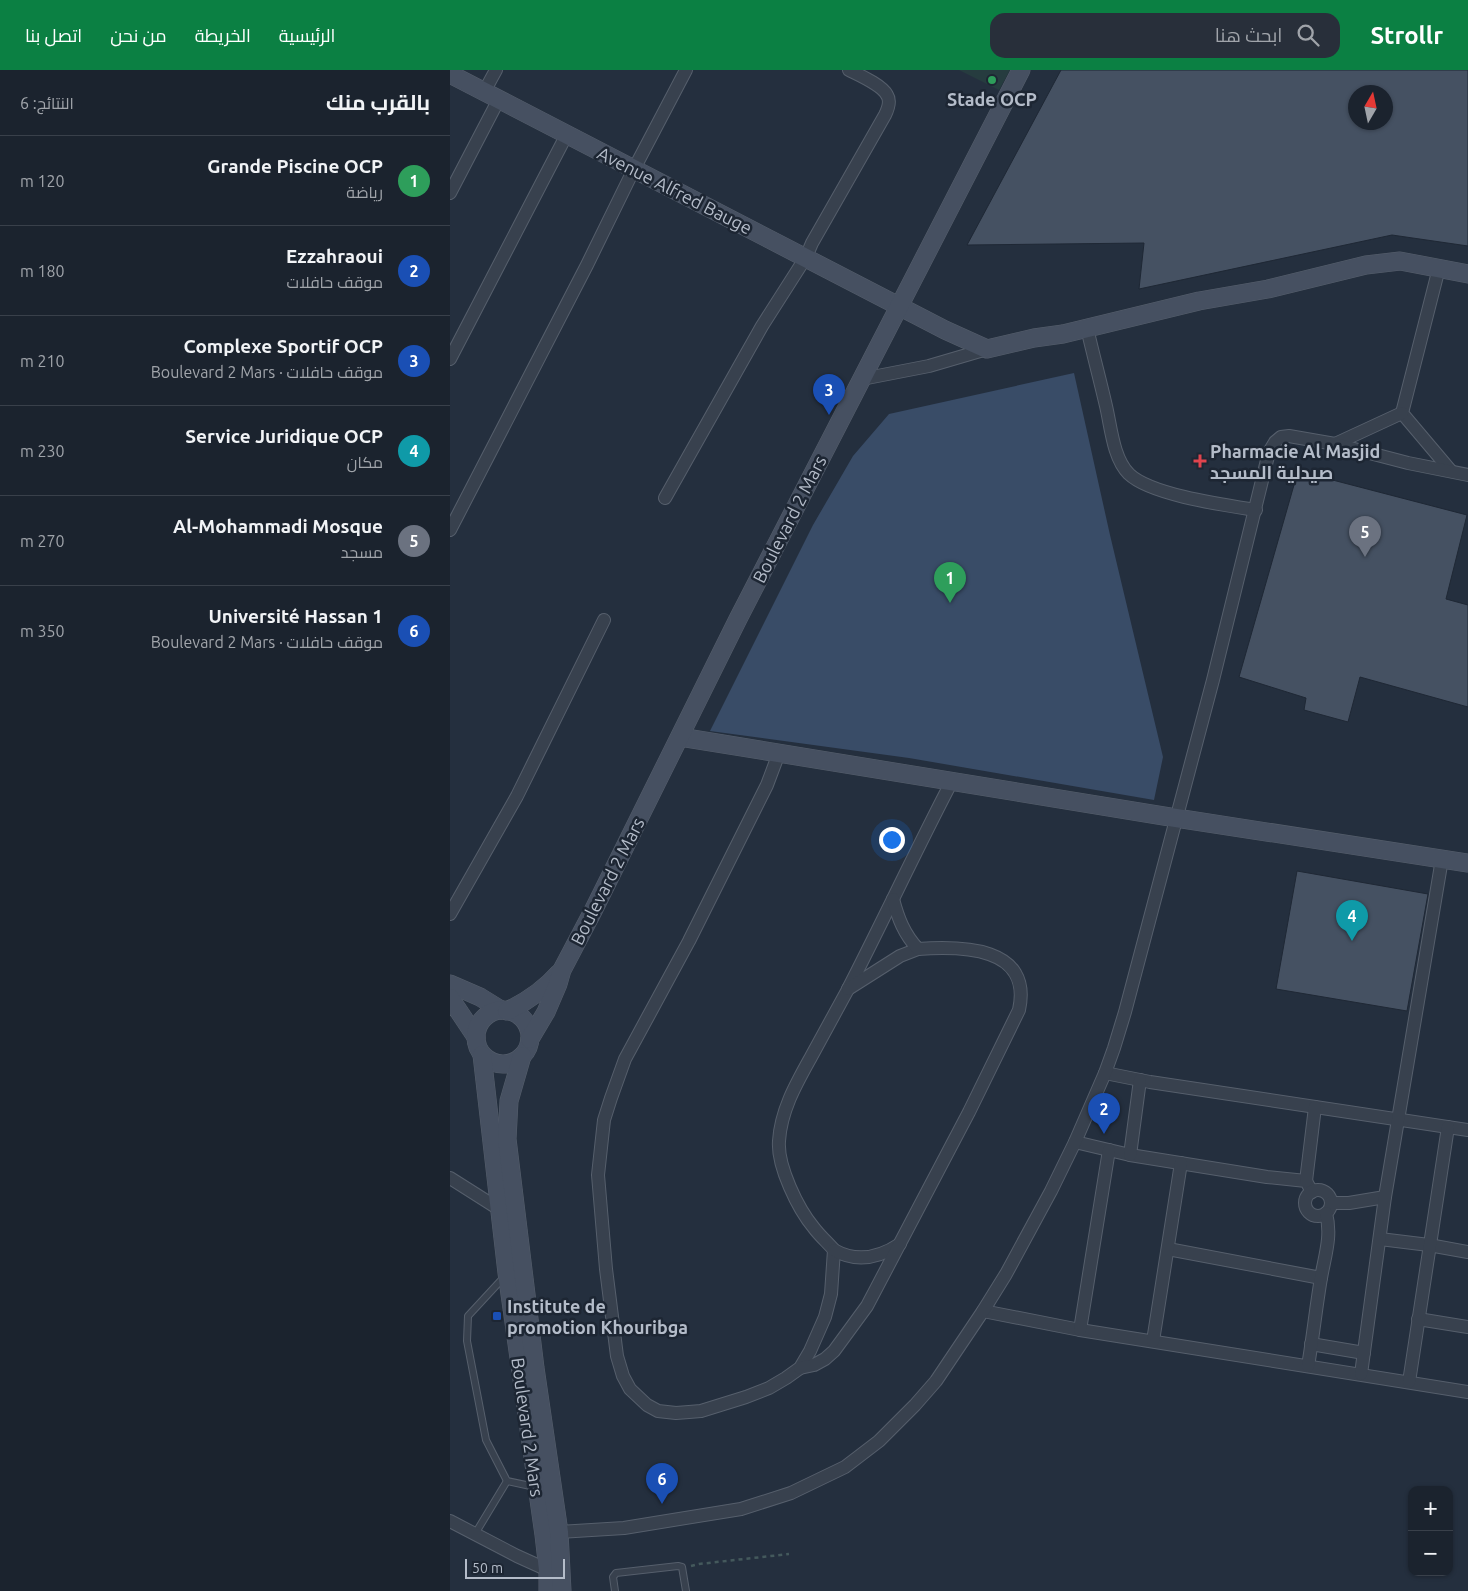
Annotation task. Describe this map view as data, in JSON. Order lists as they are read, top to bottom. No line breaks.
{"streets":{"street":["Avenue Alfred Bauge","Boulevard 2 Mars"]},"crossings":[["Avenue Alfred Bauge","Boulevard 2 Mars"]],"places":{"other":["Stade OCP"],"health":["Pharmacie Al Masjid صيدلية المسجد"],"transit":["Institute de promotion Khouribga"]},"scale_bar":"50 m","north":"top","page":{"header":"Strollr","search":"ابحث هنا","nav":["الرئيسية","الخريطة","من نحن","اتصل بنا"],"heading":["بالقرب منك","النتائج: 6"],"list":[{"mark":"1","name":"Grande Piscine OCP","note":"رياضة","value":"120 m"},{"mark":"2","name":"Ezzahraoui","note":"موقف حافلات","value":"180 m"},{"mark":"3","name":"Complexe Sportif OCP","note":"موقف حافلات · Boulevard 2 Mars","value":"210 m"},{"mark":"4","name":"Service Juridique OCP","note":"مكان","value":"230 m"},{"mark":"5","name":"Al-Mohammadi Mosque","note":"مسجد","value":"270 m"},{"mark":"6","name":"Université Hassan 1","note":"موقف حافلات · Boulevard 2 Mars","value":"350 m"}],"pins":["3","5","1","4","2","6"],"map_buttons":["+","−"],"scale":"50 m"}}
